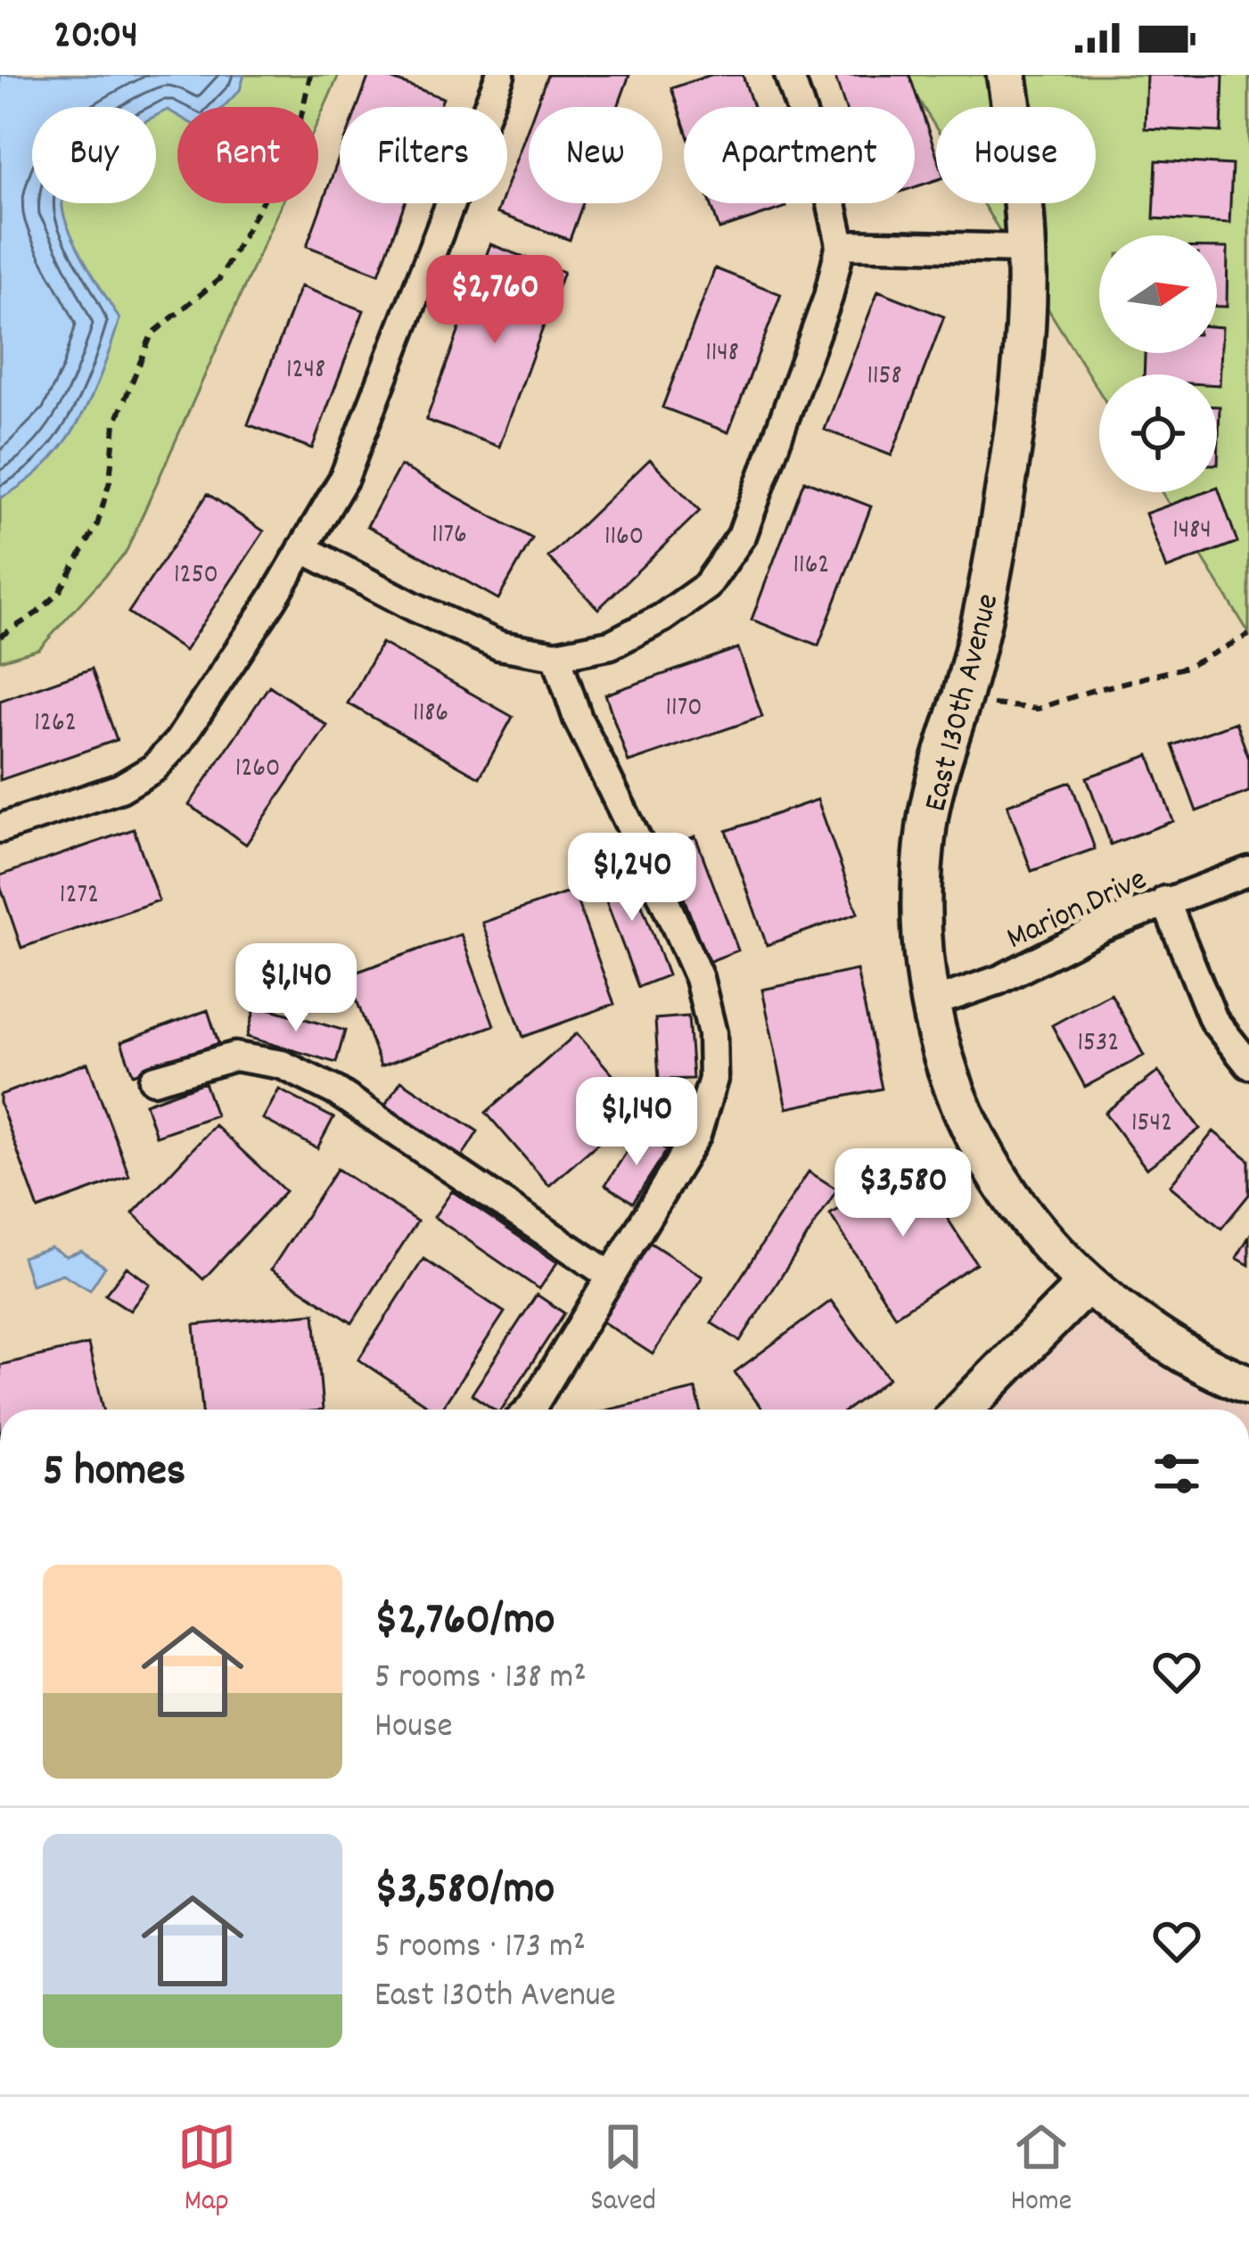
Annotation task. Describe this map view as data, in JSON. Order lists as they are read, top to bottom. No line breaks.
{"streets":{"street":["East 130th Avenue","Marion Drive"]},"crossings":[["East 130th Avenue","Marion Drive"]],"house_numbers":["1148","1248","1158","1484","1176","1160","1162","1250","1170","1186","1262","1260","1272","1532","1542"],"north":"right","page":{"status":"20:04","chip":["Buy","Rent","Filters","New","Apartment","House"],"price":["$2,760","$1,240","$1,140","$1,140","$3,580"],"heading":"5 homes","list":[{"name":"$2,760/mo","note":"5 rooms · 138 m² · House"},{"name":"$3,580/mo","note":"5 rooms · 173 m² · East 130th Avenue"}],"tabs":["Map","Saved","Home"]}}
